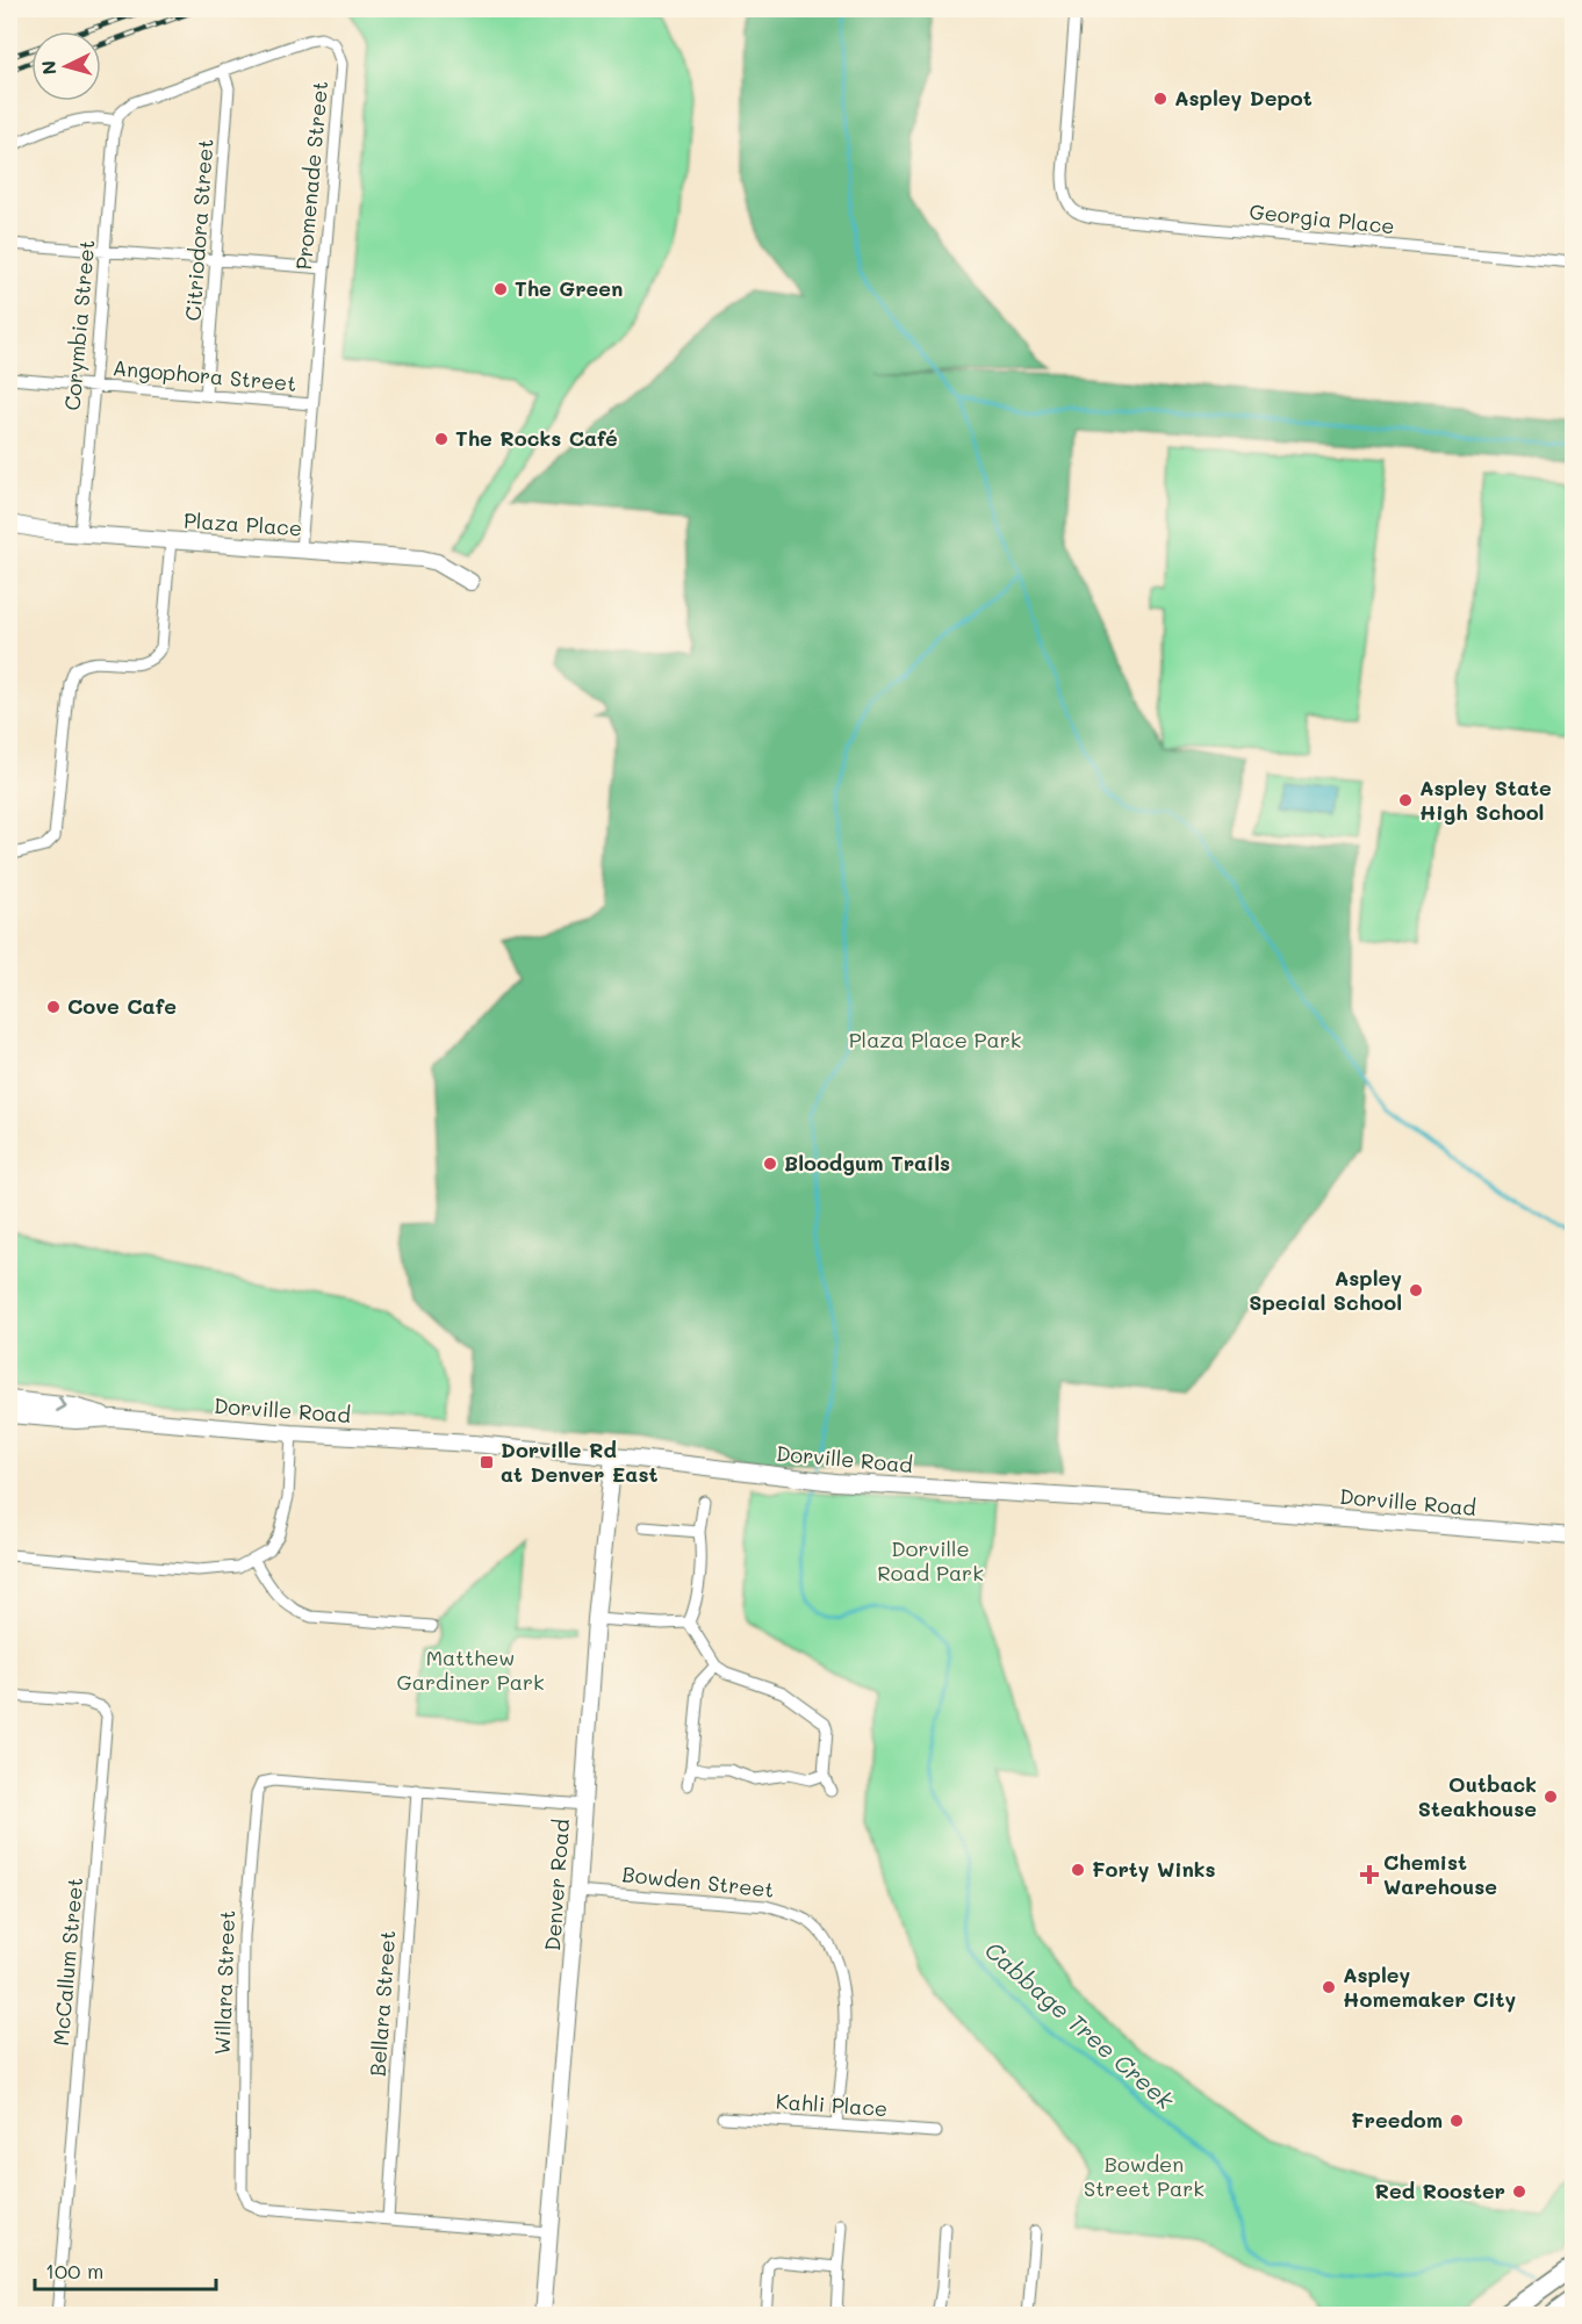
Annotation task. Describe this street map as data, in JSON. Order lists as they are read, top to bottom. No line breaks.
{"streets":{"street":["Promenade Street","Georgia Place","Citriodora Street","Corymbia Street","Angophora Street","Plaza Place","Dorville Road","Bowden Street","Denver Road","McCallum Street","Willara Street","Bellara Street","Kahli Place"]},"crossings":[["Promenade Street","Citriodora Street"],["Promenade Street","Corymbia Street"],["Promenade Street","Angophora Street"],["Promenade Street","Plaza Place"],["Citriodora Street","Angophora Street"],["Corymbia Street","Angophora Street"],["Corymbia Street","Plaza Place"],["Dorville Road","Denver Road"],["Bowden Street","Denver Road"],["Bowden Street","Kahli Place"],["Denver Road","Willara Street"],["Willara Street","Bellara Street"]],"water":["Cabbage Tree Creek"],"parks":["Plaza Place Park","Dorville Road Park","Matthew Gardiner Park","Bowden Street Park"],"places":{"other":["Aspley Depot","The Green","The Rocks Café","Aspley State High School","Cove Cafe","Bloodgum Trails","Aspley Special School","Outback Steakhouse","Forty Winks","Aspley Homemaker City","Freedom","Red Rooster"],"transit":["Dorville Rd at Denver East"],"health":["Chemist Warehouse"]},"scale_bar":"100 m","north":"left"}
